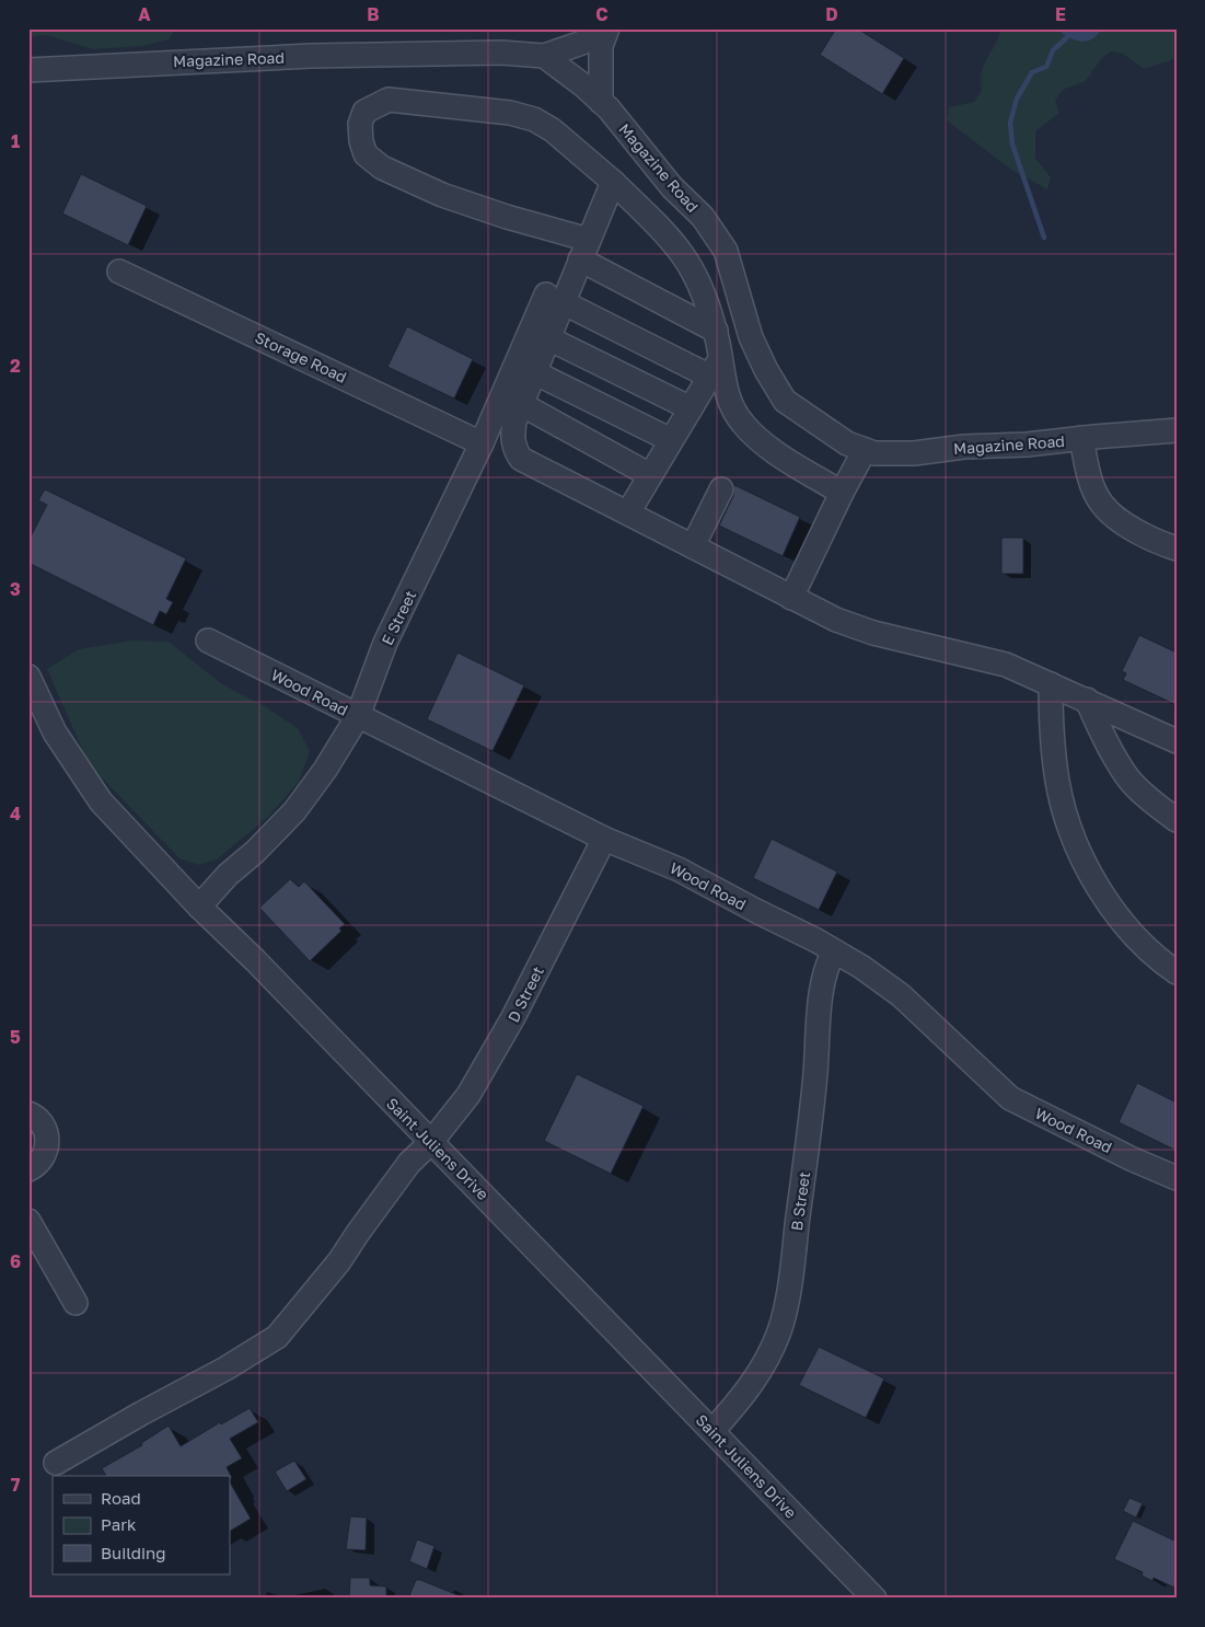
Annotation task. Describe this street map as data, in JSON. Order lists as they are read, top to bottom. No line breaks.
{"streets":{"street":["Magazine Road","Storage Road","E Street","Wood Road","D Street","Saint Juliens Drive","B Street"]},"crossings":[["Storage Road","E Street"],["E Street","Wood Road"],["E Street","Saint Juliens Drive"],["Wood Road","D Street"],["Wood Road","B Street"],["D Street","Saint Juliens Drive"],["Saint Juliens Drive","B Street"]],"legend":["Road","Park","Building"],"grid":{"columns":["A","B","C","D","E"],"rows":["1","2","3","4","5","6","7"]}}
